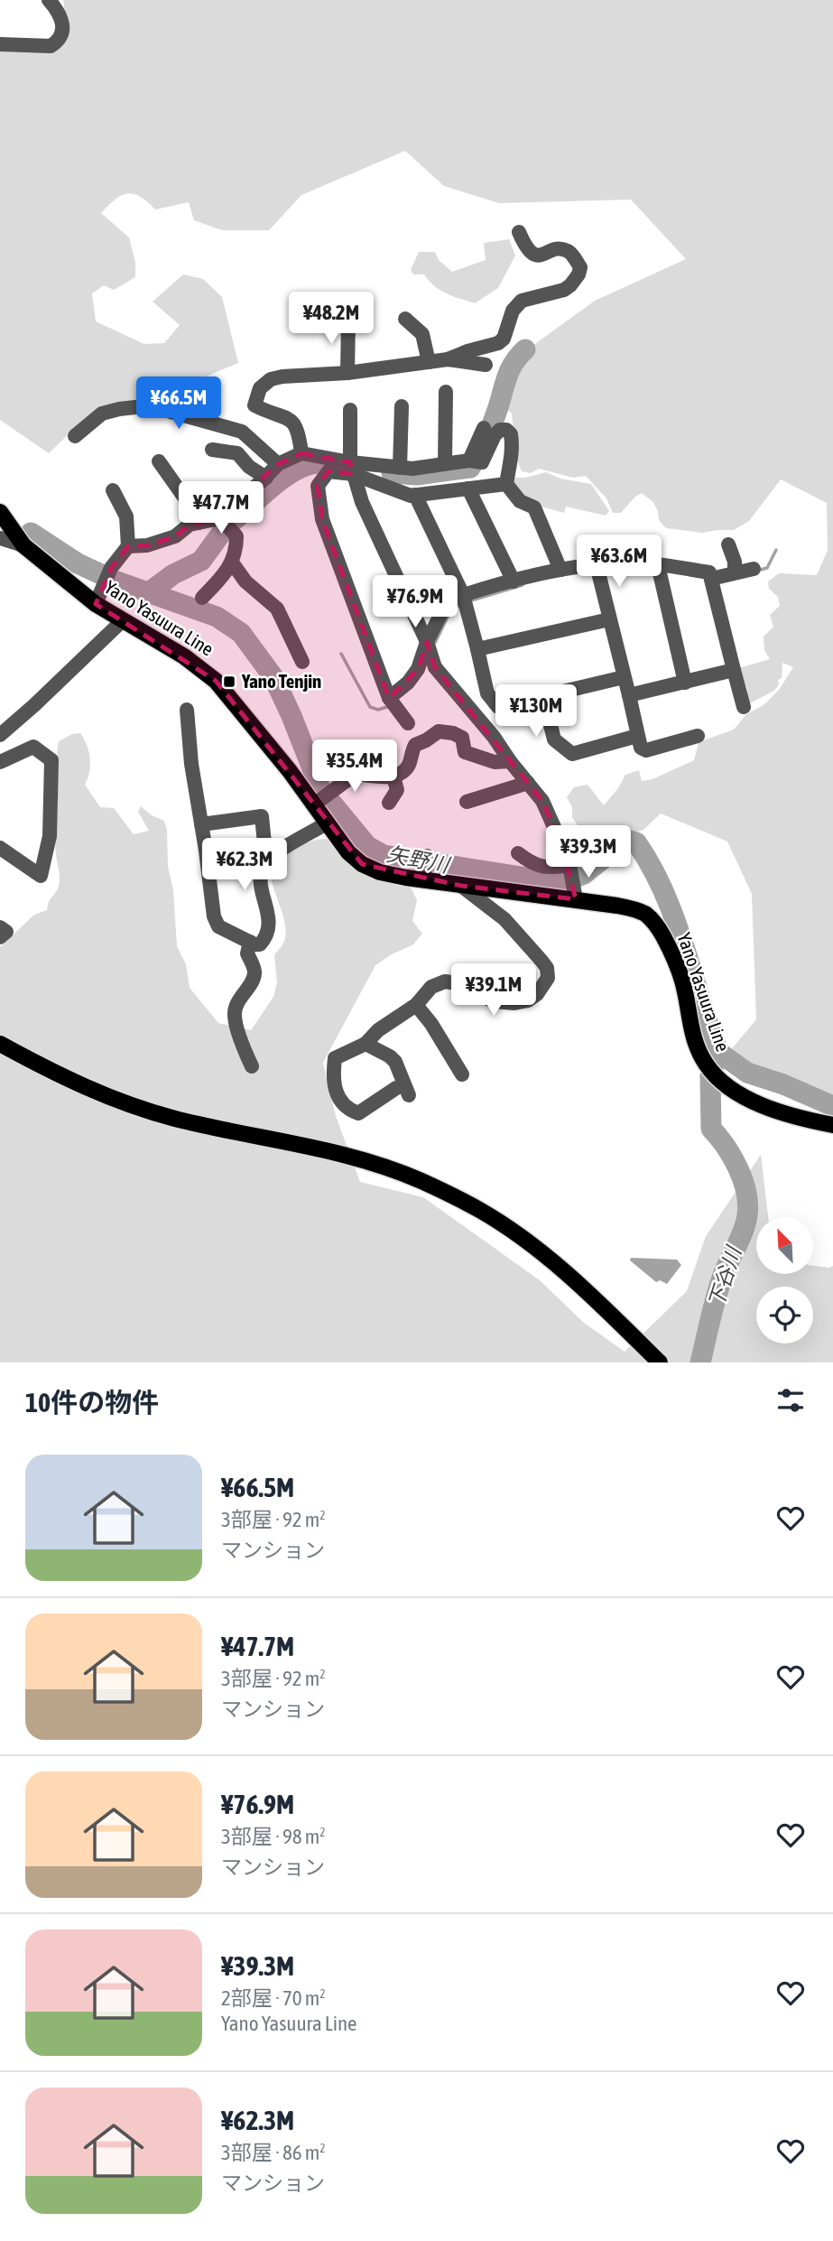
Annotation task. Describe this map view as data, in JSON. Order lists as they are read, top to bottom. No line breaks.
{"streets":{"main road":["Yano Yasuura Line"]},"water":["矢野川","下谷川"],"places":{"transit":["Yano Tenjin"]},"north":"top left","page":{"price":["¥48.2M","¥66.5M","¥47.7M","¥63.6M","¥76.9M","¥130M","¥35.4M","¥39.3M","¥62.3M","¥39.1M"],"heading":"10件の物件","list":[{"name":"¥66.5M","note":"3部屋 · 92 m² · マンション"},{"name":"¥47.7M","note":"3部屋 · 92 m² · マンション"},{"name":"¥76.9M","note":"3部屋 · 98 m² · マンション"},{"name":"¥39.3M","note":"2部屋 · 70 m² · Yano Yasuura Line"},{"name":"¥62.3M","note":"3部屋 · 86 m² · マンション"}]}}
